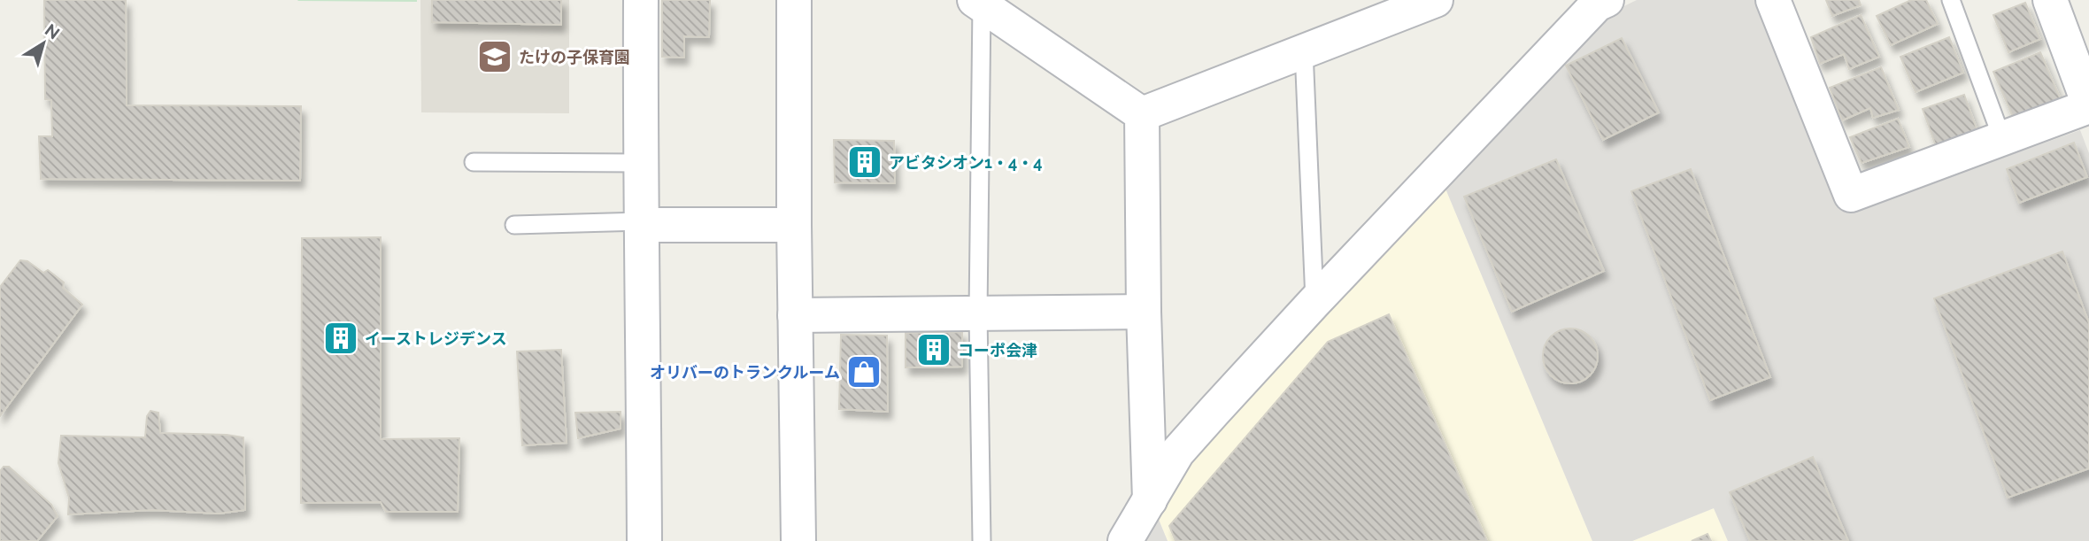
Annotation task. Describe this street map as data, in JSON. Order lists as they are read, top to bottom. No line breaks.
{"places":{"school or university":["たけの子保育園"],"building":["アビタシオン1・4・4","イーストレジデンス","コーポ会津"],"shop":["オリバーのトランクルーム"]},"north":"top right"}
